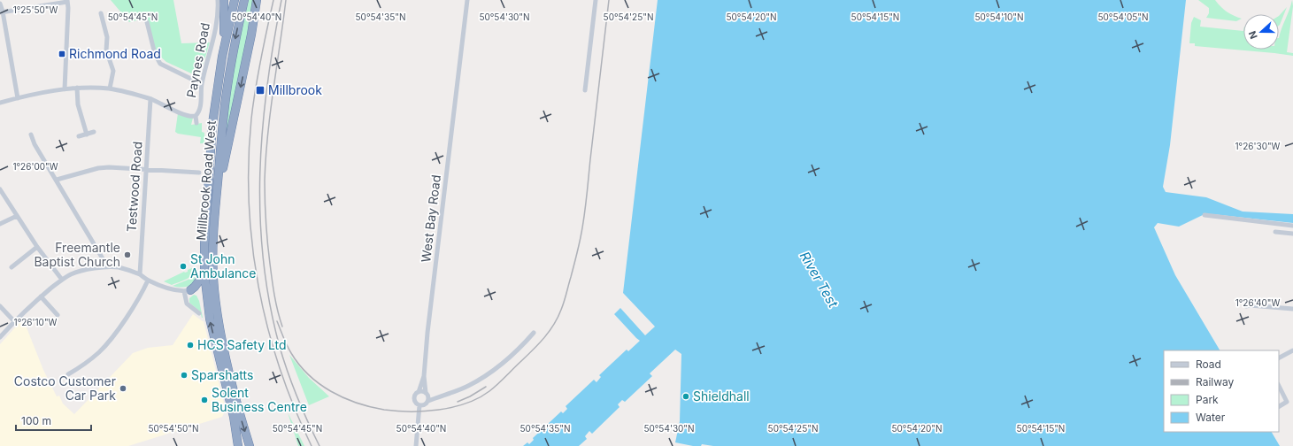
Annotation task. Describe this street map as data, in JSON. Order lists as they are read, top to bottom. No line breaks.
{"streets":{"highway":["Millbrook Road West"],"street":["Paynes Road","Testwood Road","West Bay Road"]},"water":["River Test"],"places":{"transit":["Richmond Road","Millbrook"],"other":["Freemantle Baptist Church","St John Ambulance","HCS Safety Ltd","Sparshatts","Costco Customer Car Park","Shieldhall","Solent Business Centre"]},"legend":["Road","Railway","Park","Water"],"scale_bar":"100 m","north":"left","coordinates":["1°25'50\"W","50°54'35\"N","50°54'15\"N","50°54'05\"N","50°54'45\"N","50°54'40\"N","50°54'30\"N","50°54'25\"N","50°54'20\"N","50°54'10\"N","1°26'30\"W","1°26'00\"W","1°26'40\"W","1°26'10\"W","50°54'50\"N"]}
